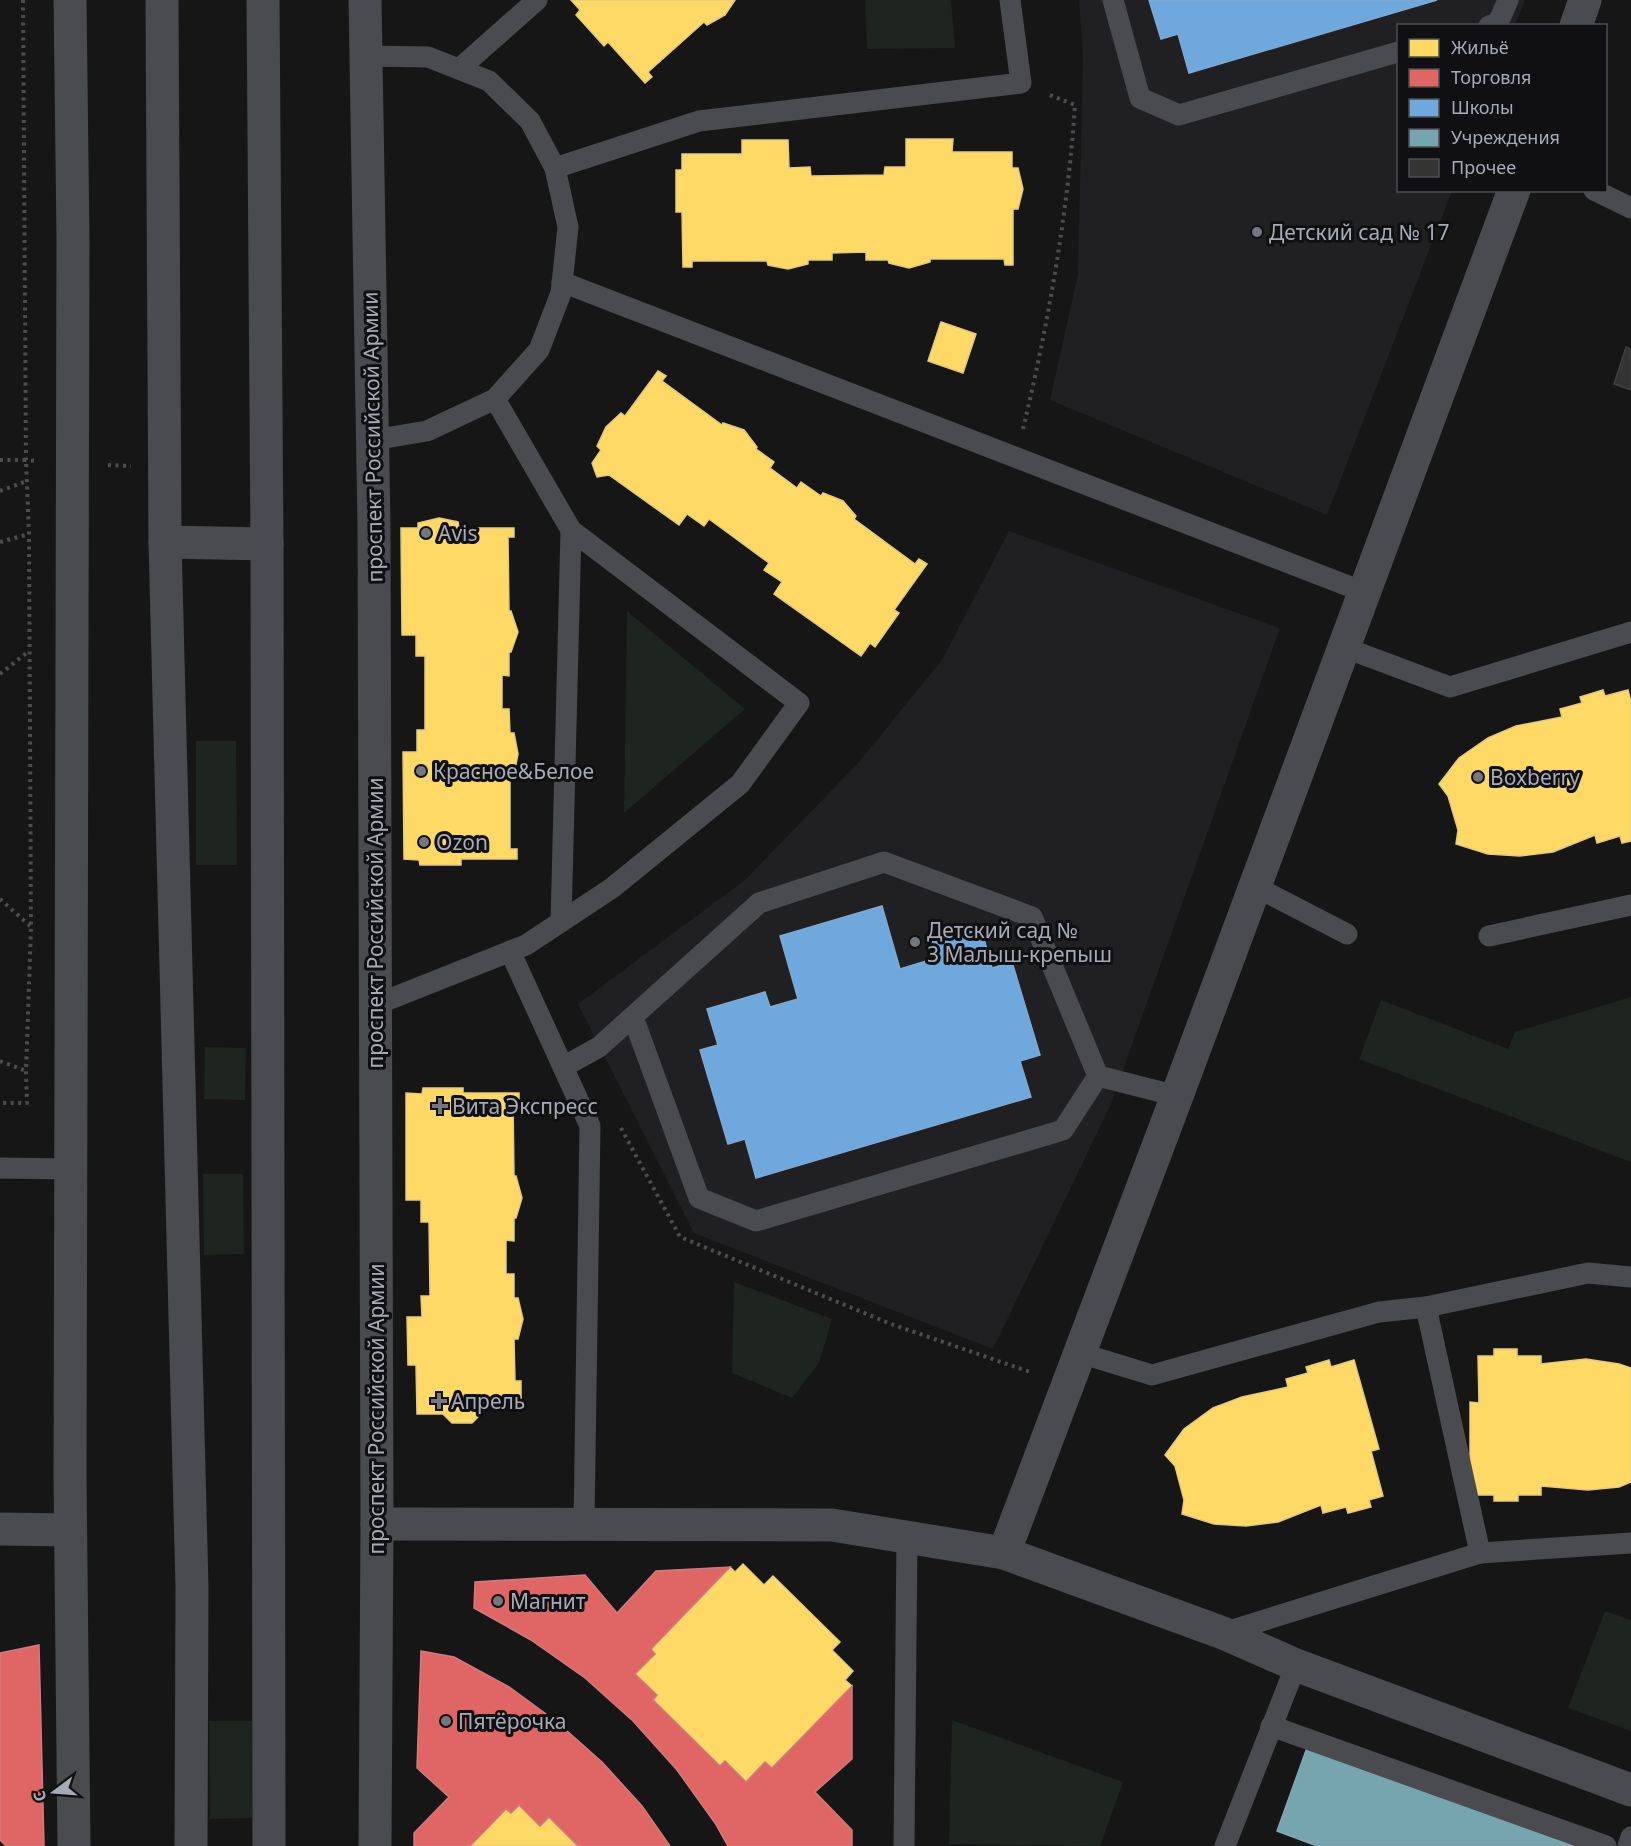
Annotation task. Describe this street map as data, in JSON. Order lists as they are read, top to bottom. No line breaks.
{"streets":{"street":["проспект Российской Армии"]},"places":{"other":["Детский сад № 17","Avis","Красное&Белое","Boxberry","Ozon","Детский сад № 3 Малыш-крепыш","Магнит","Пятёрочка"],"health":["Вита Экспресс","Апрель"]},"legend":["Жильё","Торговля","Школы","Учреждения","Прочее"],"north":"left"}
